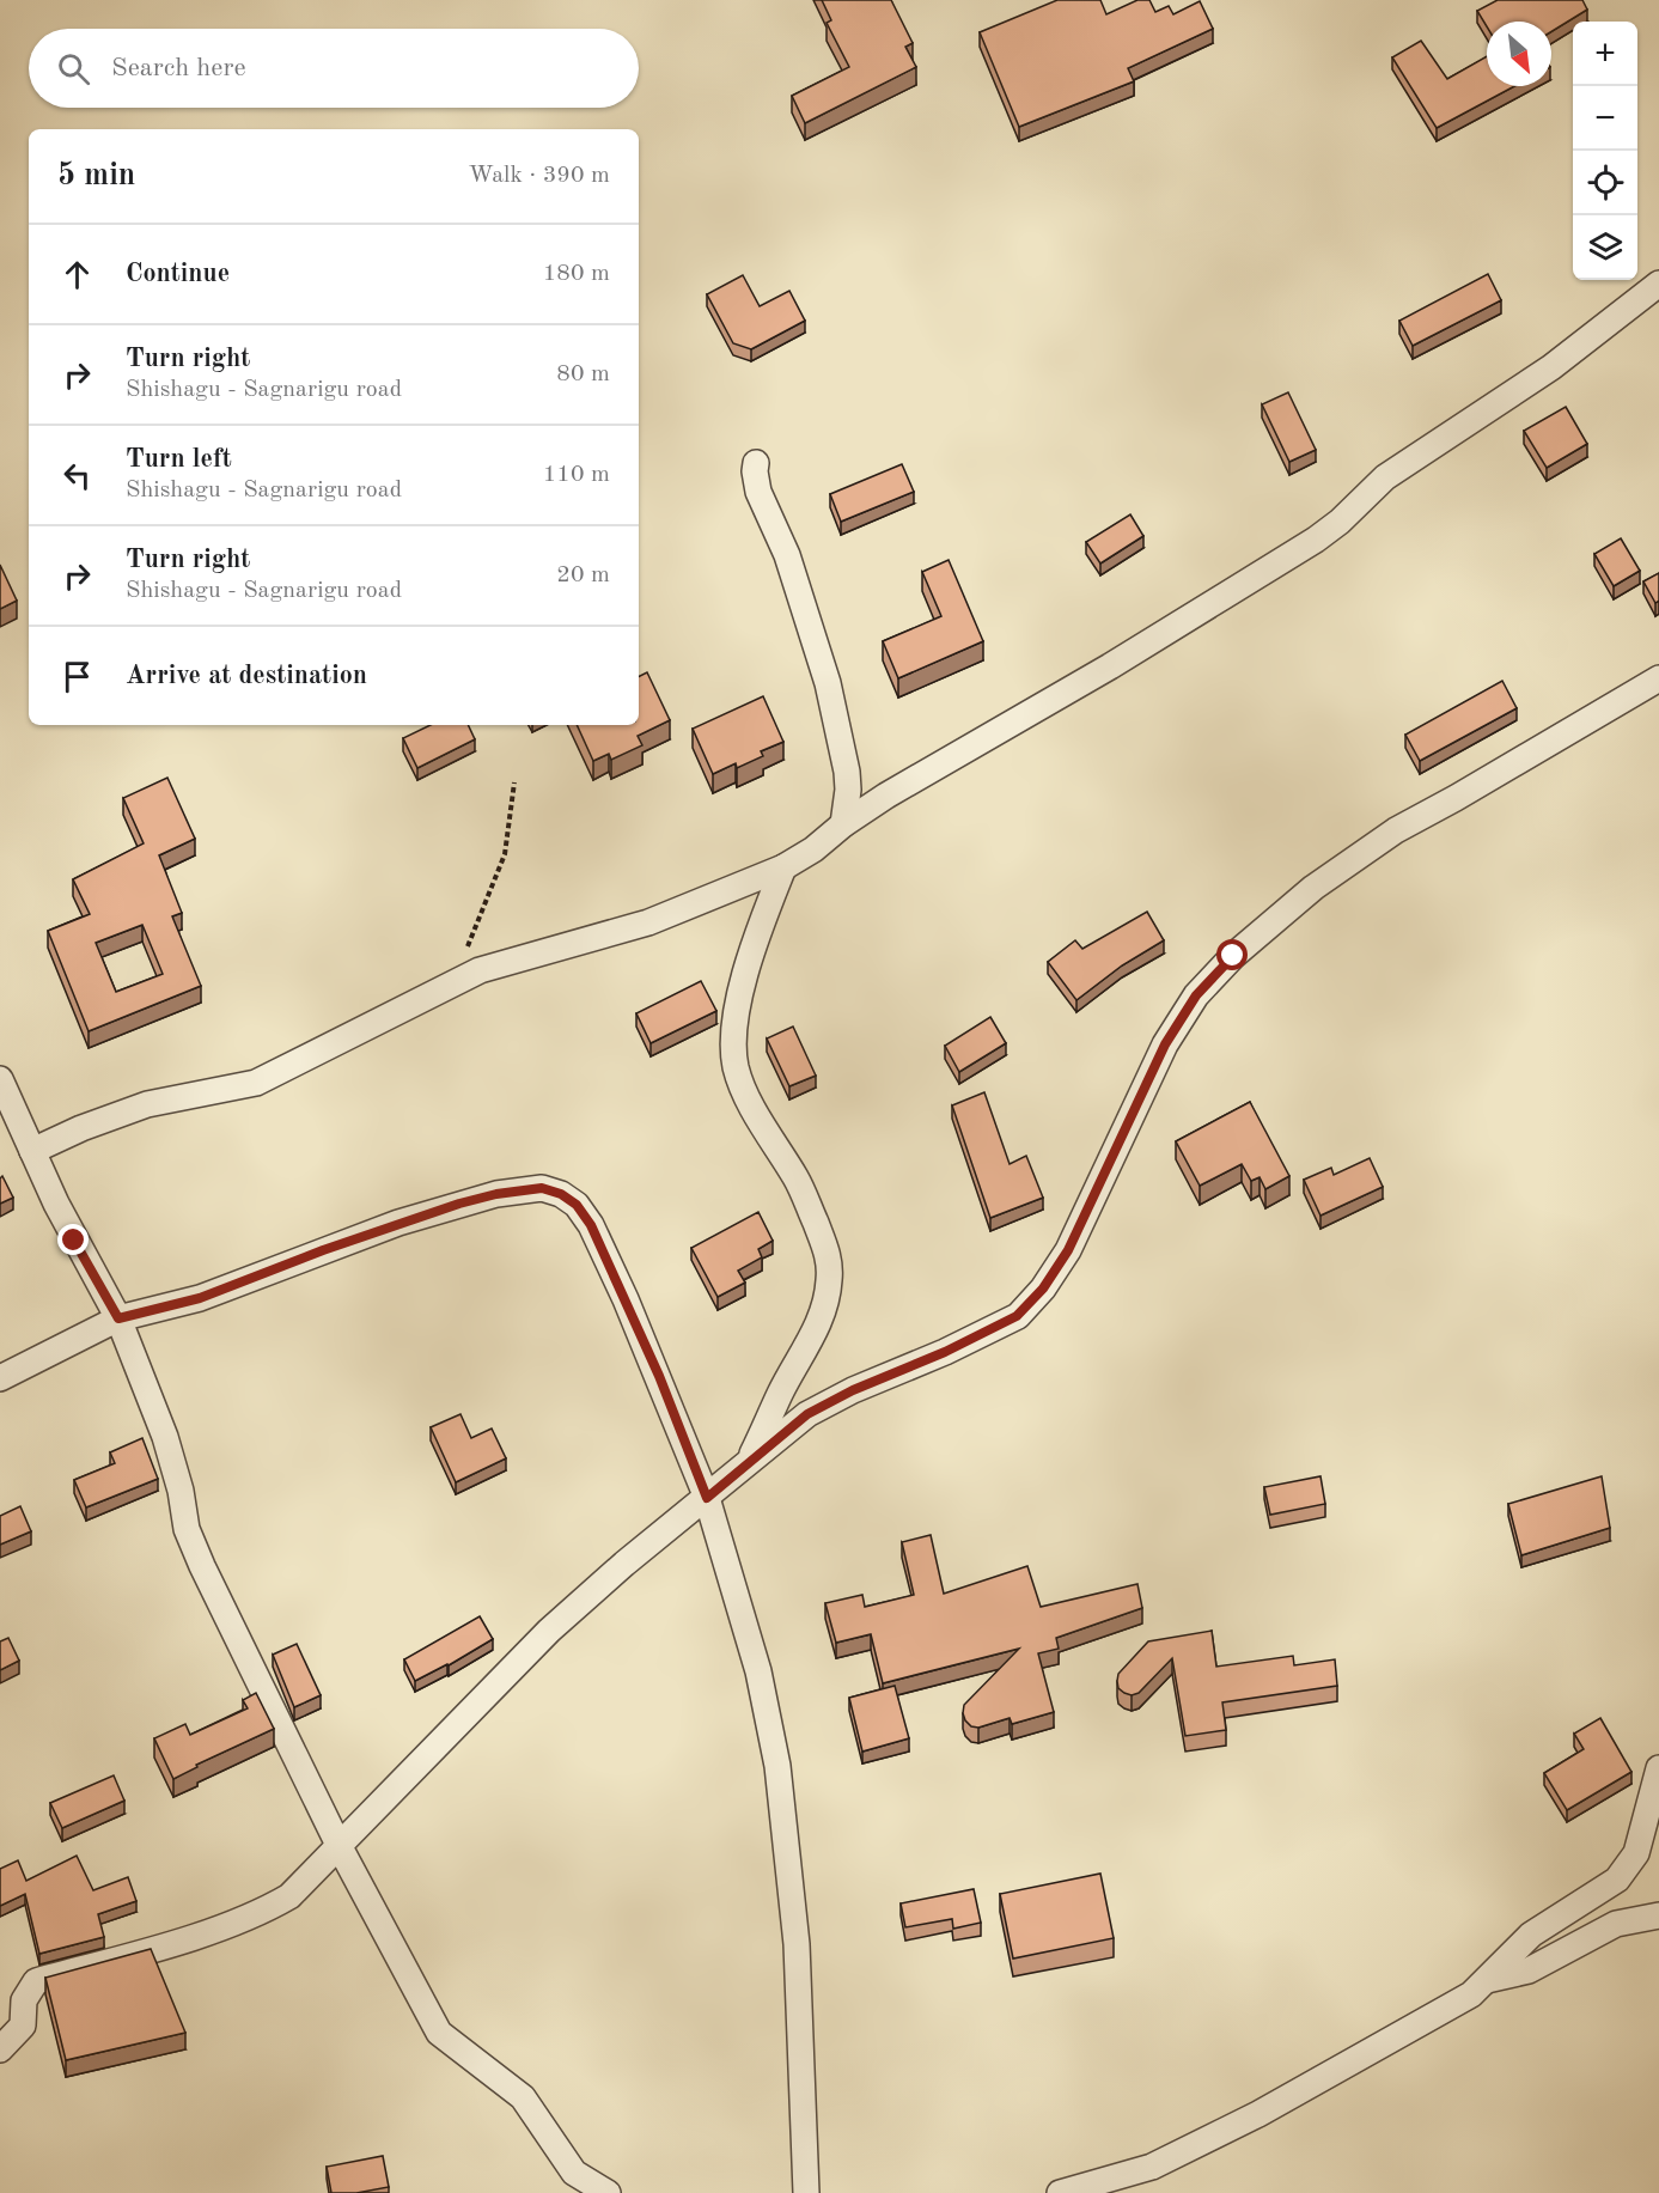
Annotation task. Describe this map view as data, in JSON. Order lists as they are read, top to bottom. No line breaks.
{"north":"bottom right","page":{"map_buttons":["+","−"],"search":"Search here","heading":["5 min","Walk · 390 m"],"list":[["Continue","180 m"],["Turn right","Shishagu - Sagnarigu road","80 m"],["Turn left","Shishagu - Sagnarigu road","110 m"],["Turn right","Shishagu - Sagnarigu road","20 m"],"Arrive at destination"]}}
